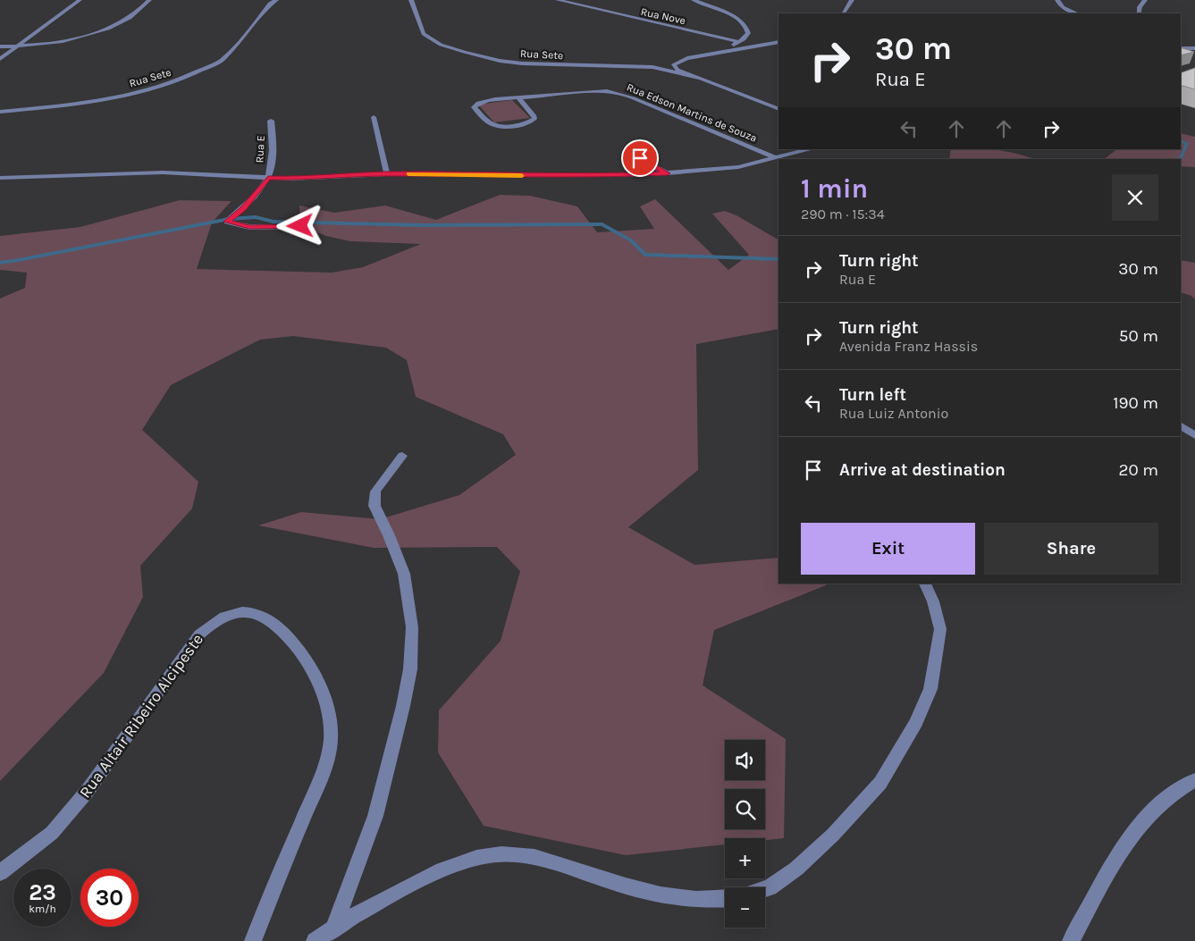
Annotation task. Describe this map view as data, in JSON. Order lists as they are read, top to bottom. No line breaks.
{"streets":{"street":["Rua Nove","Rua Sete","Rua Edson Martins de Souza","Rua E","Rua Altair Ribeiro Alcipeste"]},"page":{"turn":["30 m","Rua E"],"heading":["1 min","290 m · 15:34"],"list":[{"name":"Turn right","note":"Rua E","value":"30 m"},{"name":"Turn right","note":"Avenida Franz Hassis","value":"50 m"},{"name":"Turn left","note":"Rua Luiz Antonio","value":"190 m"},{"name":"Arrive at destination","value":"20 m"}],"buttons":["Exit","Share"],"map_buttons":["+","−"],"speed":"23 km/h","limit":"30"}}
